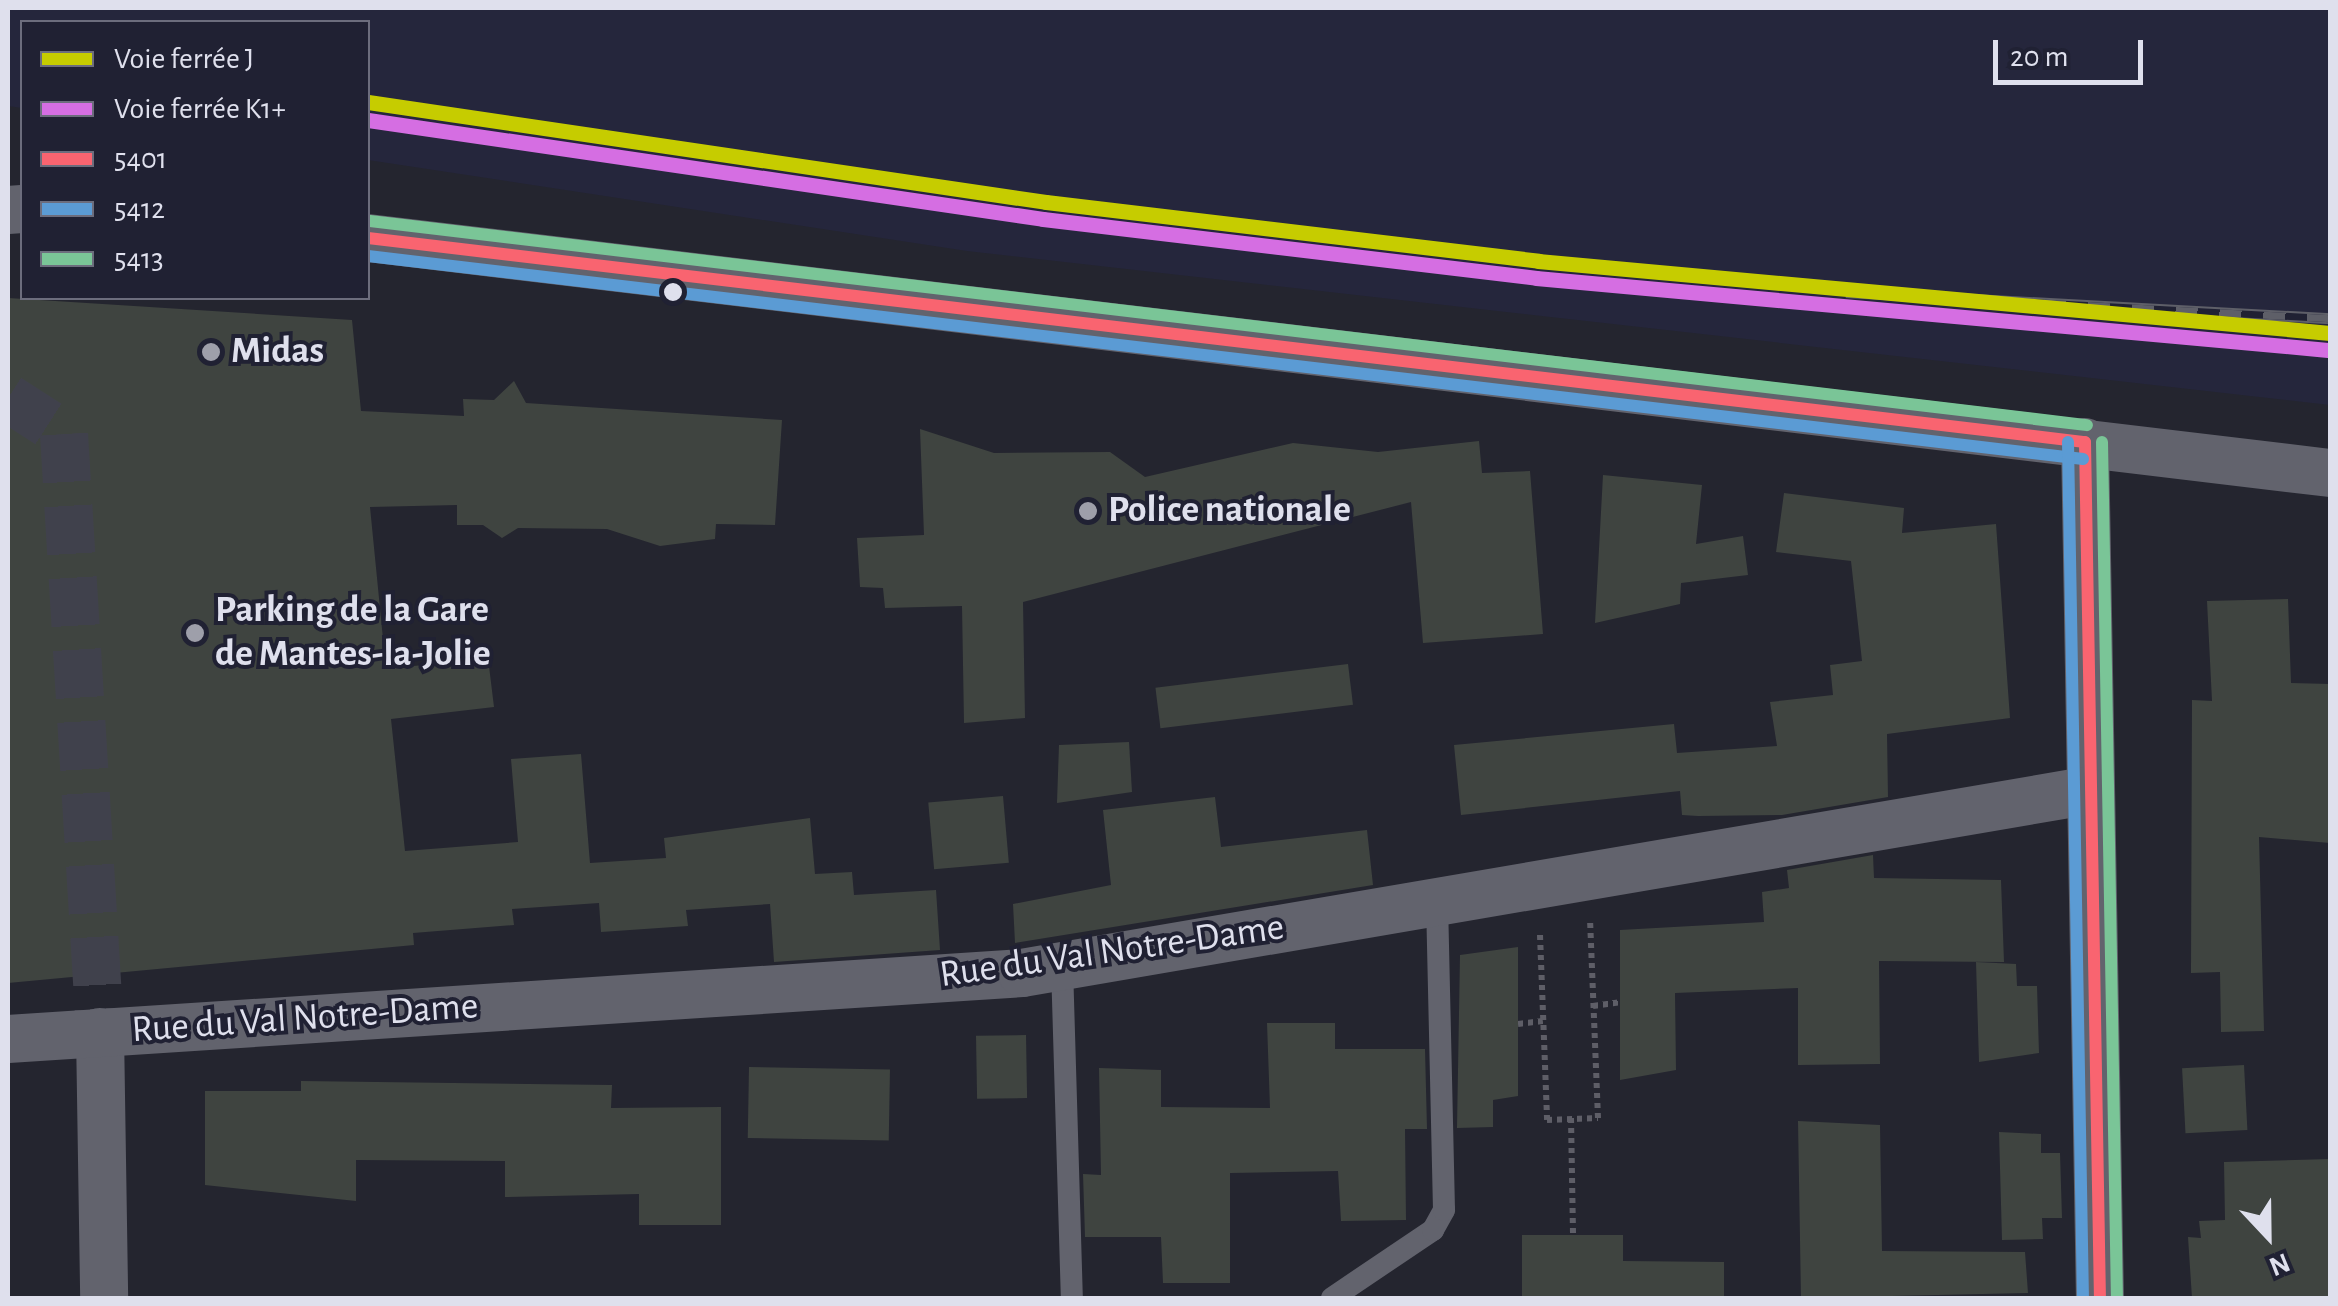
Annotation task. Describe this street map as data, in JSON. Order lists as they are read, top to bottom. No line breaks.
{"streets":{"street":["Rue du Val Notre-Dame"]},"places":["Midas","Police nationale","Parking de la Gare de Mantes-la-Jolie"],"lines":["rail line J","rail line K1+","transit line 5413","transit line 5401","transit line 5412"],"legend":["Voie ferrée J","Voie ferrée K1+","5401","5412","5413"],"scale_bar":"20 m","north":"bottom"}
